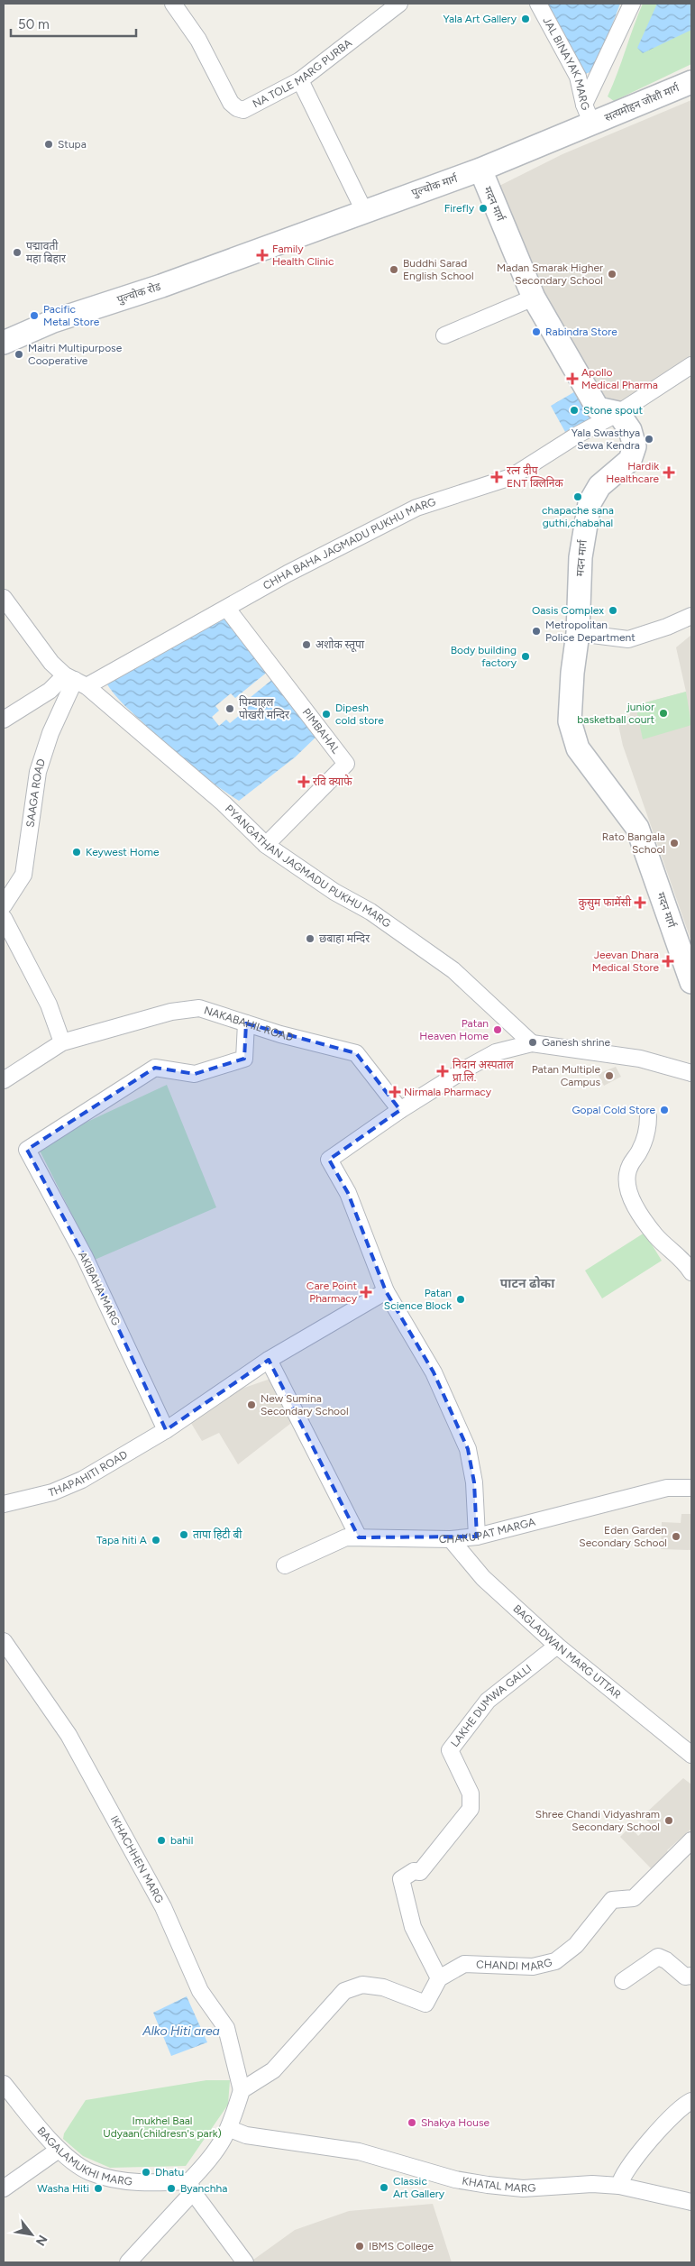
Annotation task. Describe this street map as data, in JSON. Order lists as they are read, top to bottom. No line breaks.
{"streets":{"street":["JAL BINAYAK MARG","NA TOLE MARG PURBA","सत्यमोहन जोशी मार्ग","पुल्चोक मार्ग","मदन मार्ग","पुल्चोक रोड","CHHA BAHA JAGMADU PUKHU MARG","PIMBAHAL","SAAGA ROAD","PYANGATHAN JAGMADU PUKHU MARG","NAKABAHIL ROAD","AKIBAHA MARG","THAPAHITI ROAD","CHAKUPAT MARGA","BAGLADWAN MARG UTTAR","LAKHE DUMWA GALLI","IKHACHHEN MARG","CHANDI MARG","BAGALAMUKHI MARG","KHATAL MARG"]},"crossings":[["JAL BINAYAK MARG","सत्यमोहन जोशी मार्ग"],["JAL BINAYAK MARG","पुल्चोक मार्ग"],["सत्यमोहन जोशी मार्ग","पुल्चोक मार्ग"],["पुल्चोक मार्ग","मदन मार्ग"],["पुल्चोक मार्ग","पुल्चोक रोड"],["मदन मार्ग","CHHA BAHA JAGMADU PUKHU MARG"],["CHHA BAHA JAGMADU PUKHU MARG","PIMBAHAL"],["CHHA BAHA JAGMADU PUKHU MARG","SAAGA ROAD"],["CHHA BAHA JAGMADU PUKHU MARG","PYANGATHAN JAGMADU PUKHU MARG"],["PIMBAHAL","PYANGATHAN JAGMADU PUKHU MARG"],["SAAGA ROAD","PYANGATHAN JAGMADU PUKHU MARG"],["NAKABAHIL ROAD","AKIBAHA MARG"],["AKIBAHA MARG","THAPAHITI ROAD"],["CHAKUPAT MARGA","BAGLADWAN MARG UTTAR"],["BAGLADWAN MARG UTTAR","LAKHE DUMWA GALLI"],["LAKHE DUMWA GALLI","CHANDI MARG"]],"districts":["पाटन ढोका"],"water":["Alko Hiti area"],"parks":["Imukhel Baal Udyaan(childresn's park)"],"places":{"other":["Yala Art Gallery","Stupa","Firefly","पद्मावती महा बिहार","Buddhi Sarad English School","Madan Smarak Higher Secondary School","Pacific Metal Store","Rabindra Store","Maitri Multipurpose Cooperative","Stone spout","Yala Swasthya Sewa Kendra","chapache sana guthi,chabahal","Oasis Complex","Metropolitan Police Department","अशोक स्तूपा","Body building factory","पिम्बाहल पोखरी मन्दिर","junior basketball court","Dipesh cold store","Rato Bangala School","Keywest Home","छबाहा मन्दिर","Patan Heaven Home","Ganesh shrine","Patan Multiple Campus","Gopal Cold Store","Patan Science Block","New Sumina Secondary School","तापा हिटी बी","Eden Garden Secondary School","Tapa hiti A","Shree Chandi Vidyashram Secondary School","bahil","Shakya House","Dhatu","Classic Art Gallery","Washa Hiti","Byanchha","IBMS College"],"health":["Family Health Clinic","Apollo Medical Pharma","Hardik Healthcare","रत्न दीप ENT क्लिनिक","रवि क्याफे","कुसुम फार्मेसी","Jeevan Dhara Medical Store","निदान अस्पताल प्रा.लि.","Nirmala Pharmacy","Care Point Pharmacy"]},"scale_bar":"50 m","north":"bottom right"}
